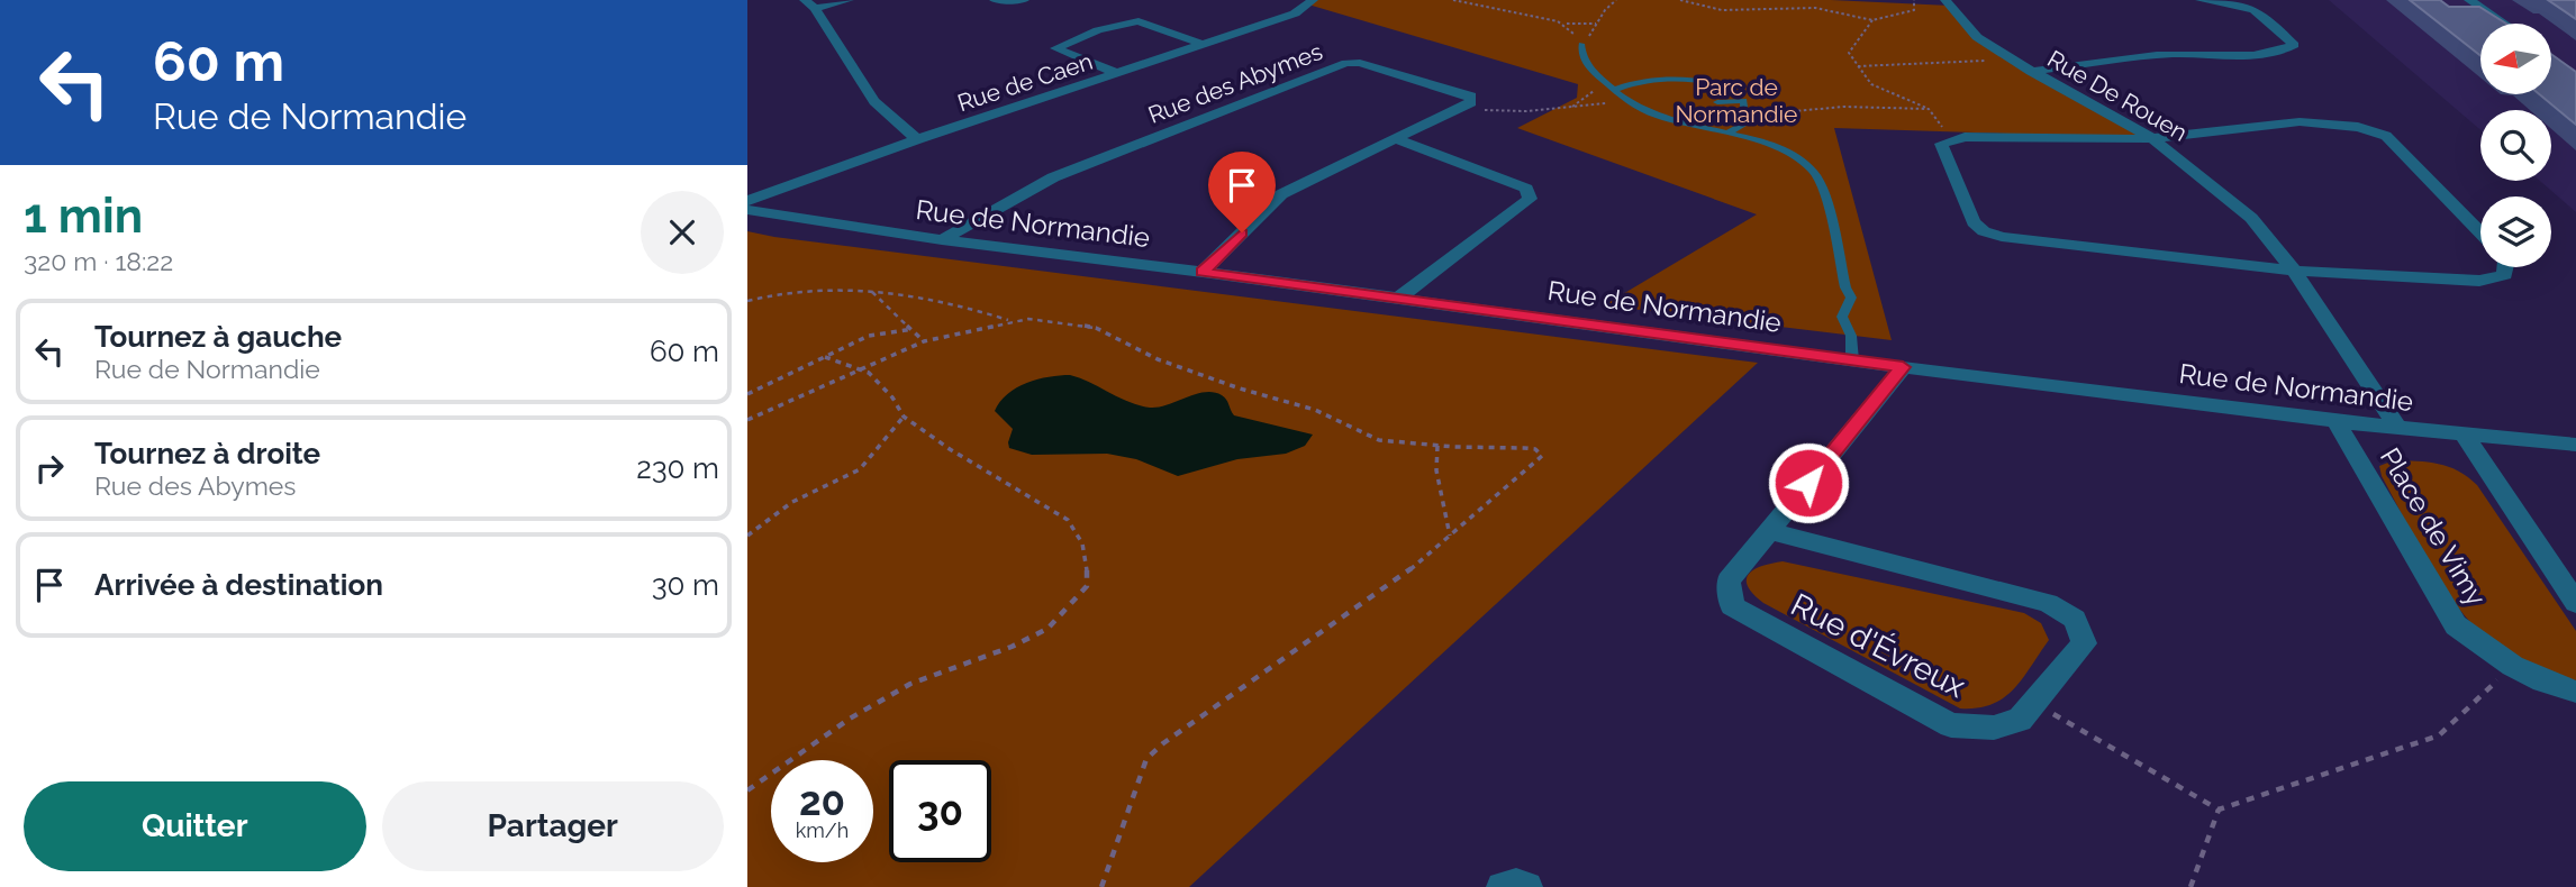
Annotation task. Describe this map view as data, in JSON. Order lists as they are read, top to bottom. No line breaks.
{"streets":{"street":["Rue de Caen","Rue des Abymes","Rue De Rouen","Rue de Normandie","Place de Vimy","Rue d'Évreux"]},"crossings":[["Rue des Abymes","Rue de Normandie"],["Rue De Rouen","Rue de Normandie"],["Rue de Normandie","Place de Vimy"],["Rue de Normandie","Rue d'Évreux"]],"parks":["Parc de Normandie"],"north":"left","page":{"turn":["60 m","Rue de Normandie"],"heading":["1 min","320 m · 18:22"],"list":[{"name":"Tournez à gauche","note":"Rue de Normandie","value":"60 m"},{"name":"Tournez à droite","note":"Rue des Abymes","value":"230 m"},{"name":"Arrivée à destination","value":"30 m"}],"speed":"20 km/h","limit":"30","buttons":["Quitter","Partager"]}}
